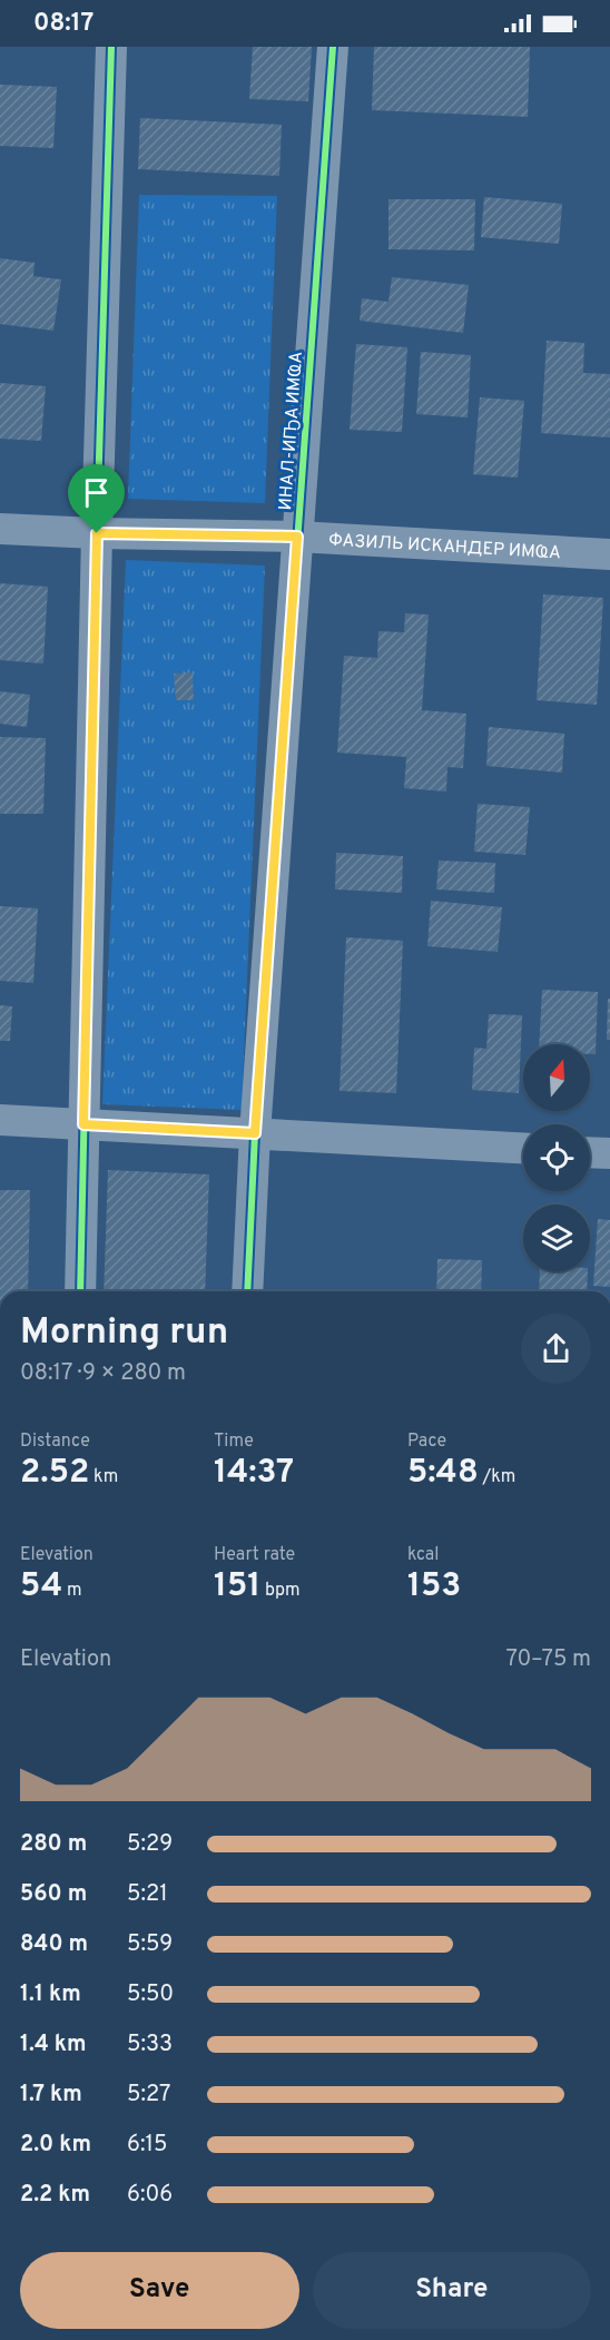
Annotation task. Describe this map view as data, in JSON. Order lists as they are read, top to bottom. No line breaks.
{"streets":{"street":["ИНАЛ-ИҦА ИМҨА","ФАЗИЛЬ ИСКАНДЕР ИМҨА"]},"crossings":[["ИНАЛ-ИҦА ИМҨА","ФАЗИЛЬ ИСКАНДЕР ИМҨА"]],"north":"top","page":{"status":"08:17","heading":["Morning run","08:17 · 9 × 280 m"],"stats":[["Distance","2.52 km"],["Time","14:37"],["Pace","5:48 /km"],["Elevation","54 m"],["Heart rate","151 bpm"],["kcal","153"]],"chart":["Elevation","70–75 m"],"list":[{"name":"280 m","note":"5:29"},{"name":"560 m","note":"5:21"},{"name":"840 m","note":"5:59"},{"name":"1.1 km","note":"5:50"},{"name":"1.4 km","note":"5:33"},{"name":"1.7 km","note":"5:27"},{"name":"2.0 km","note":"6:15"},{"name":"2.2 km","note":"6:06"}],"buttons":["Save","Share"]}}
